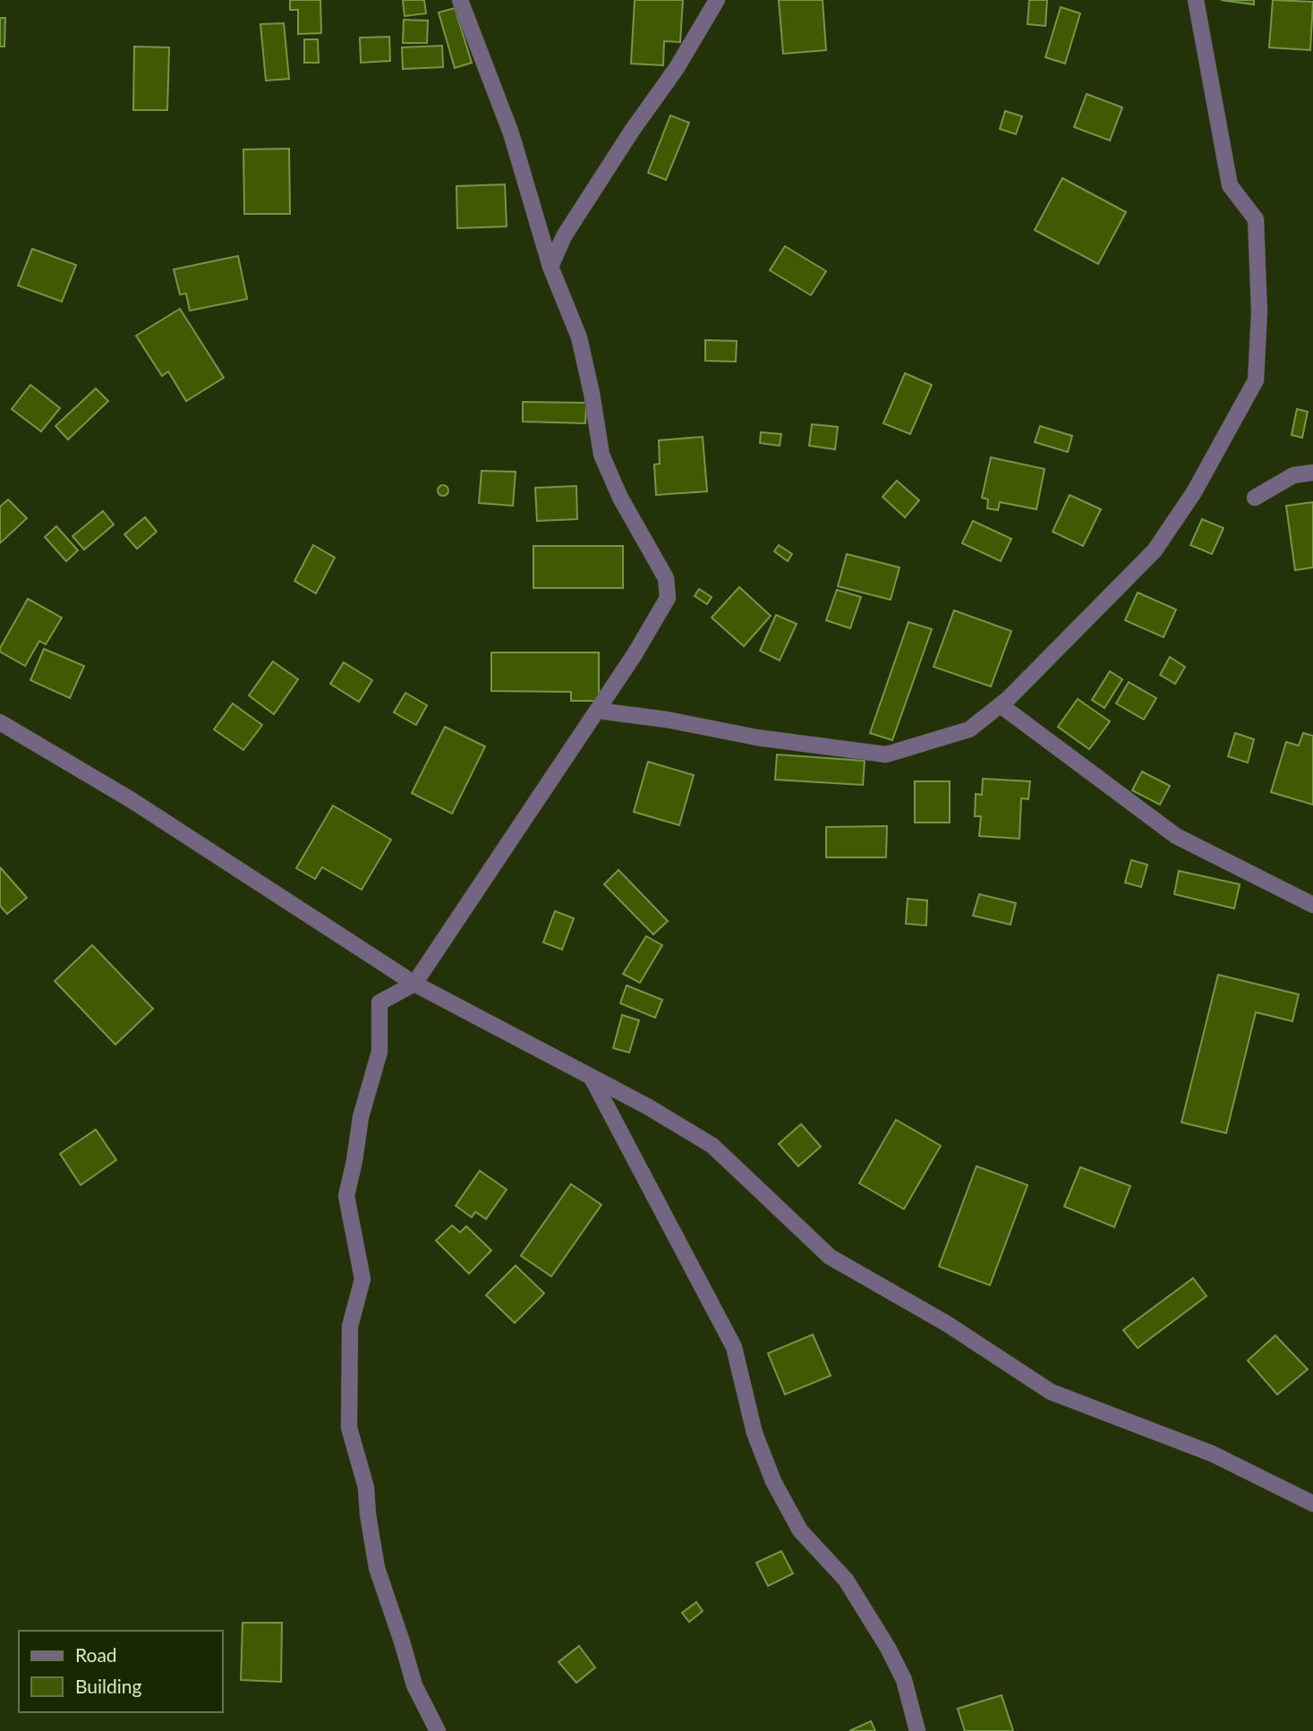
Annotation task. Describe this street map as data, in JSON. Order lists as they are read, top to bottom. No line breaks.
{"legend":["Road","Building"]}
